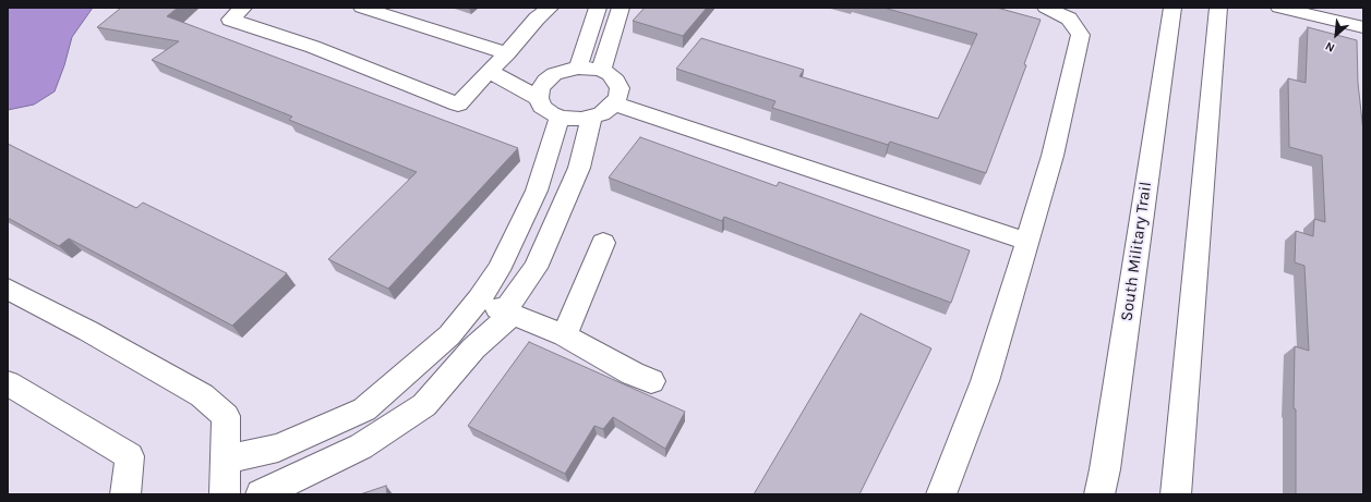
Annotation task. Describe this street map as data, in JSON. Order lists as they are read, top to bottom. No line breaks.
{"streets":{"street":["South Military Trail"]},"north":"bottom left"}
